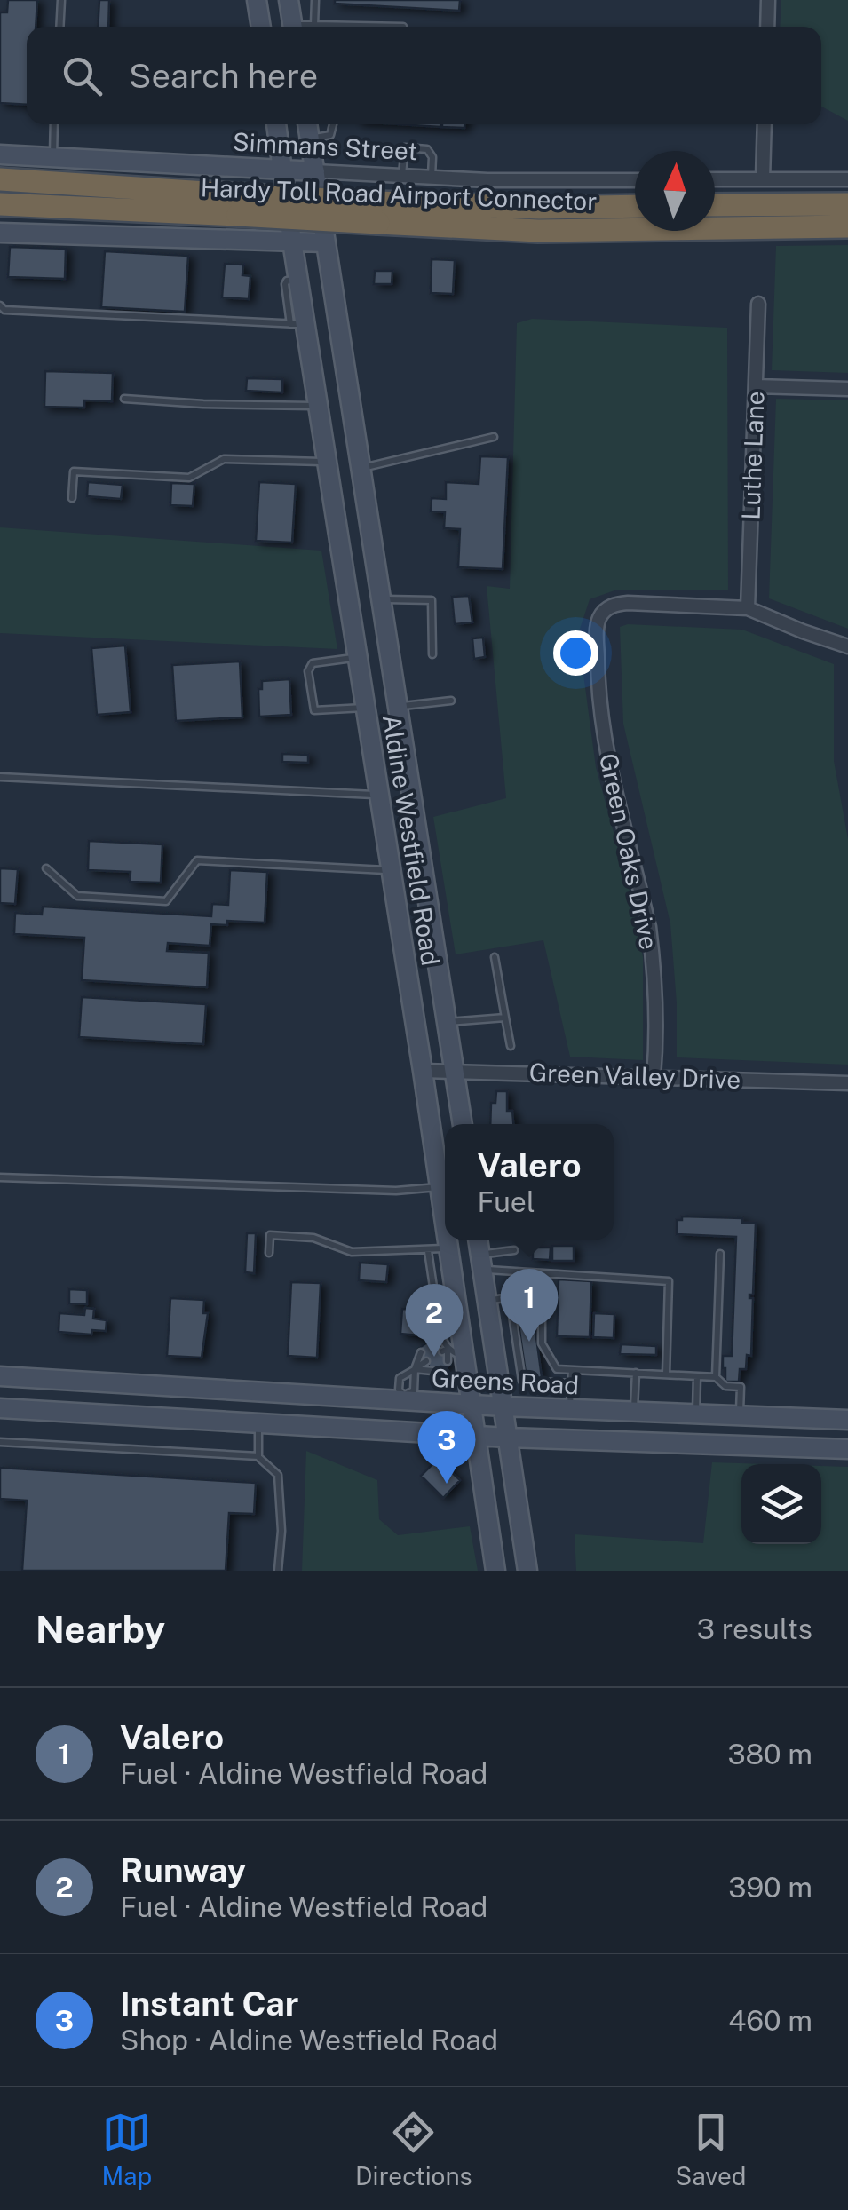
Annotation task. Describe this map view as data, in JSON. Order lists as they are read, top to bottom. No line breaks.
{"streets":{"highway":["Hardy Toll Road Airport Connector"],"main road":["Simmans Street","Aldine Westfield Road","Greens Road"],"street":["Luthe Lane","Green Oaks Drive","Green Valley Drive"]},"crossings":[["Simmans Street","Aldine Westfield Road"],["Luthe Lane","Green Oaks Drive"],["Aldine Westfield Road","Green Valley Drive"],["Aldine Westfield Road","Greens Road"],["Green Oaks Drive","Green Valley Drive"]],"north":"top","page":{"search":"Search here","popup":["Valero","Fuel"],"pins":["1","2","3"],"heading":["Nearby","3 results"],"list":[{"mark":"1","name":"Valero","note":"Fuel · Aldine Westfield Road","value":"380 m"},{"mark":"2","name":"Runway","note":"Fuel · Aldine Westfield Road","value":"390 m"},{"mark":"3","name":"Instant Car","note":"Shop · Aldine Westfield Road","value":"460 m"}],"nav":["Map","Directions","Saved"]}}
